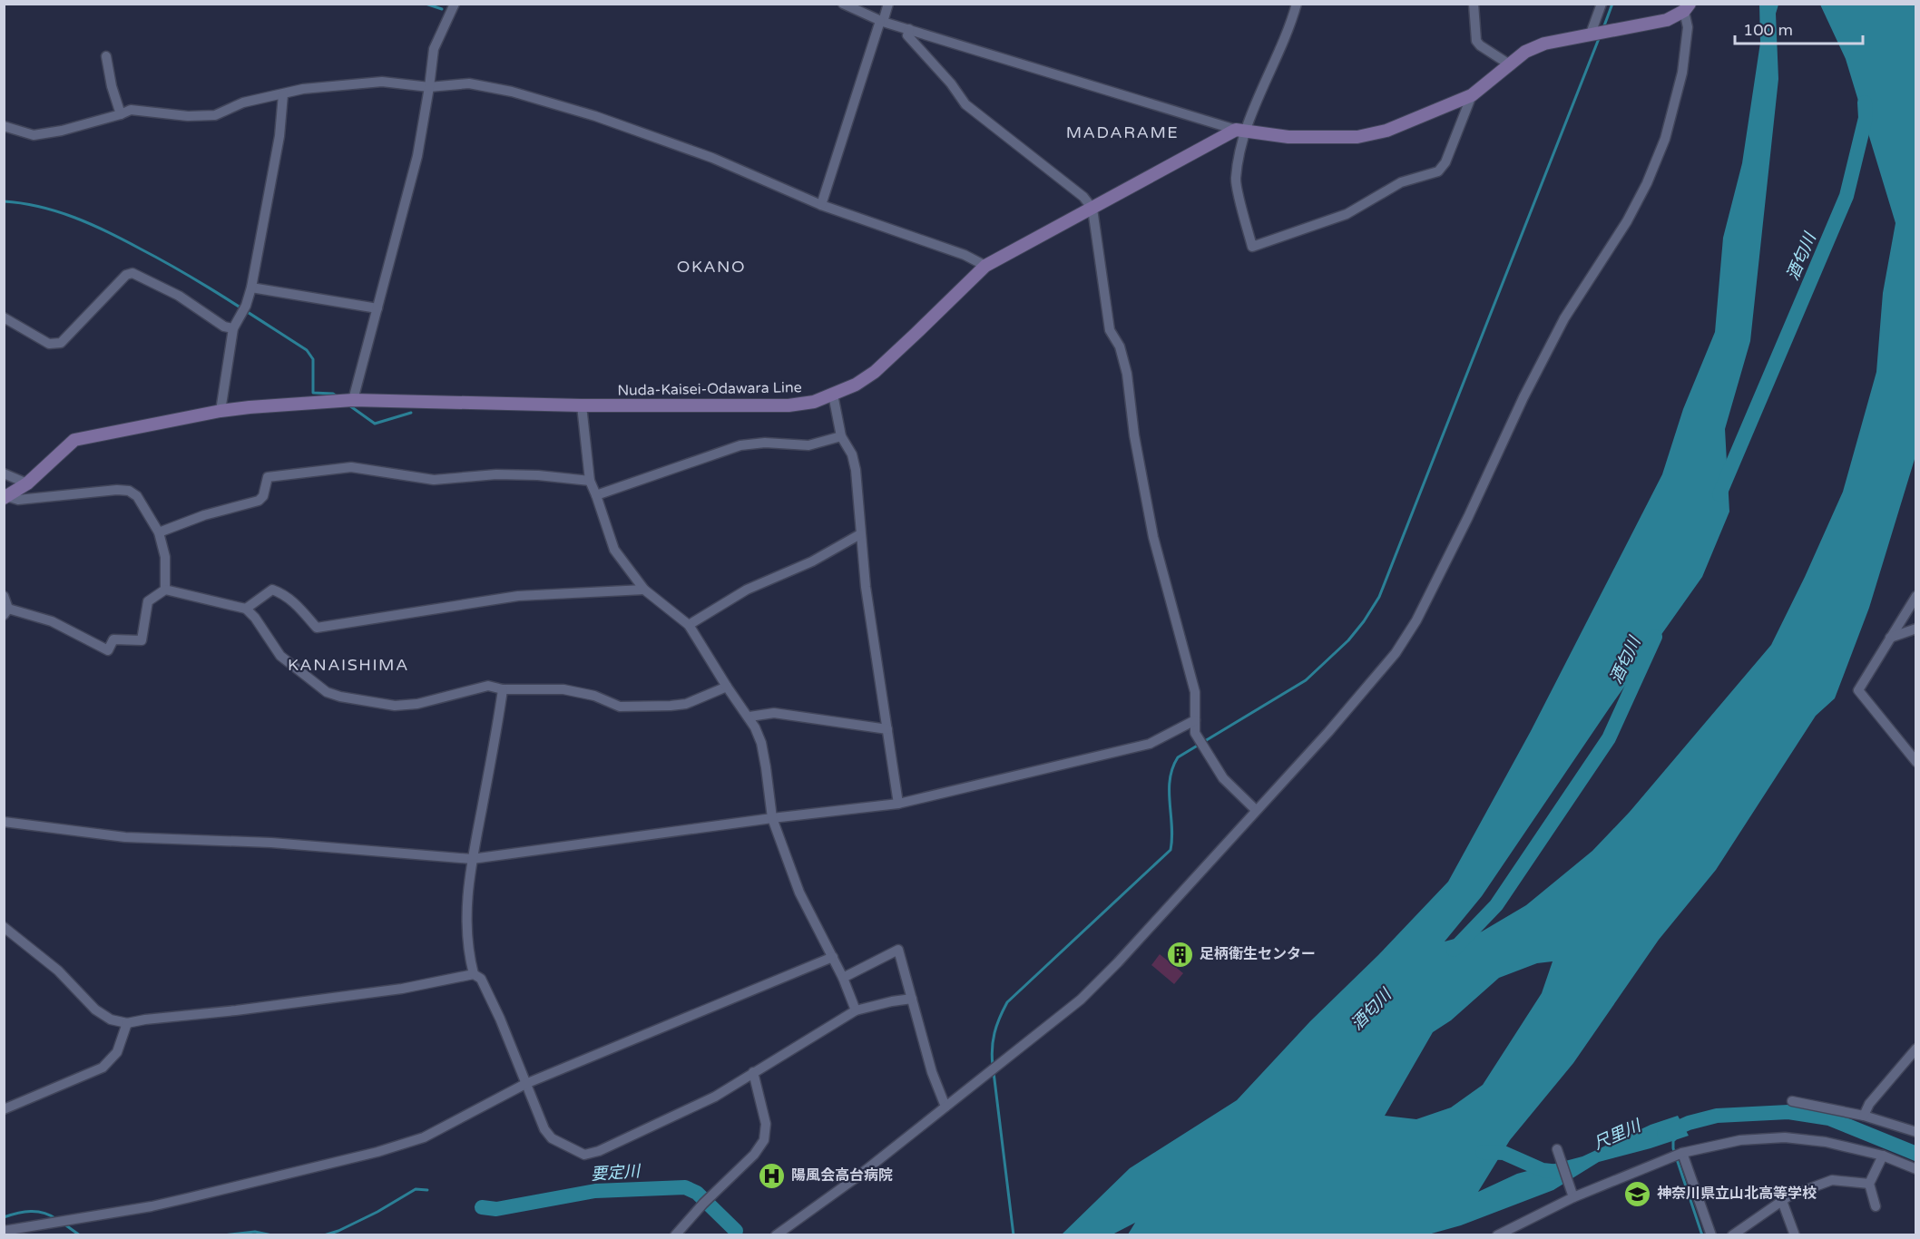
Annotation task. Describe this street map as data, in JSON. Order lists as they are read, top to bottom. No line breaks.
{"streets":{"main road":["Nuda-Kaisei-Odawara Line"]},"districts":["MADARAME","OKANO","KANAISHIMA"],"water":["酒匂川","尺里川","要定川"],"places":{"building":["足柄衛生センター"],"hospital":["陽風会高台病院"],"school or university":["神奈川県立山北高等学校"]},"scale_bar":"100 m"}
